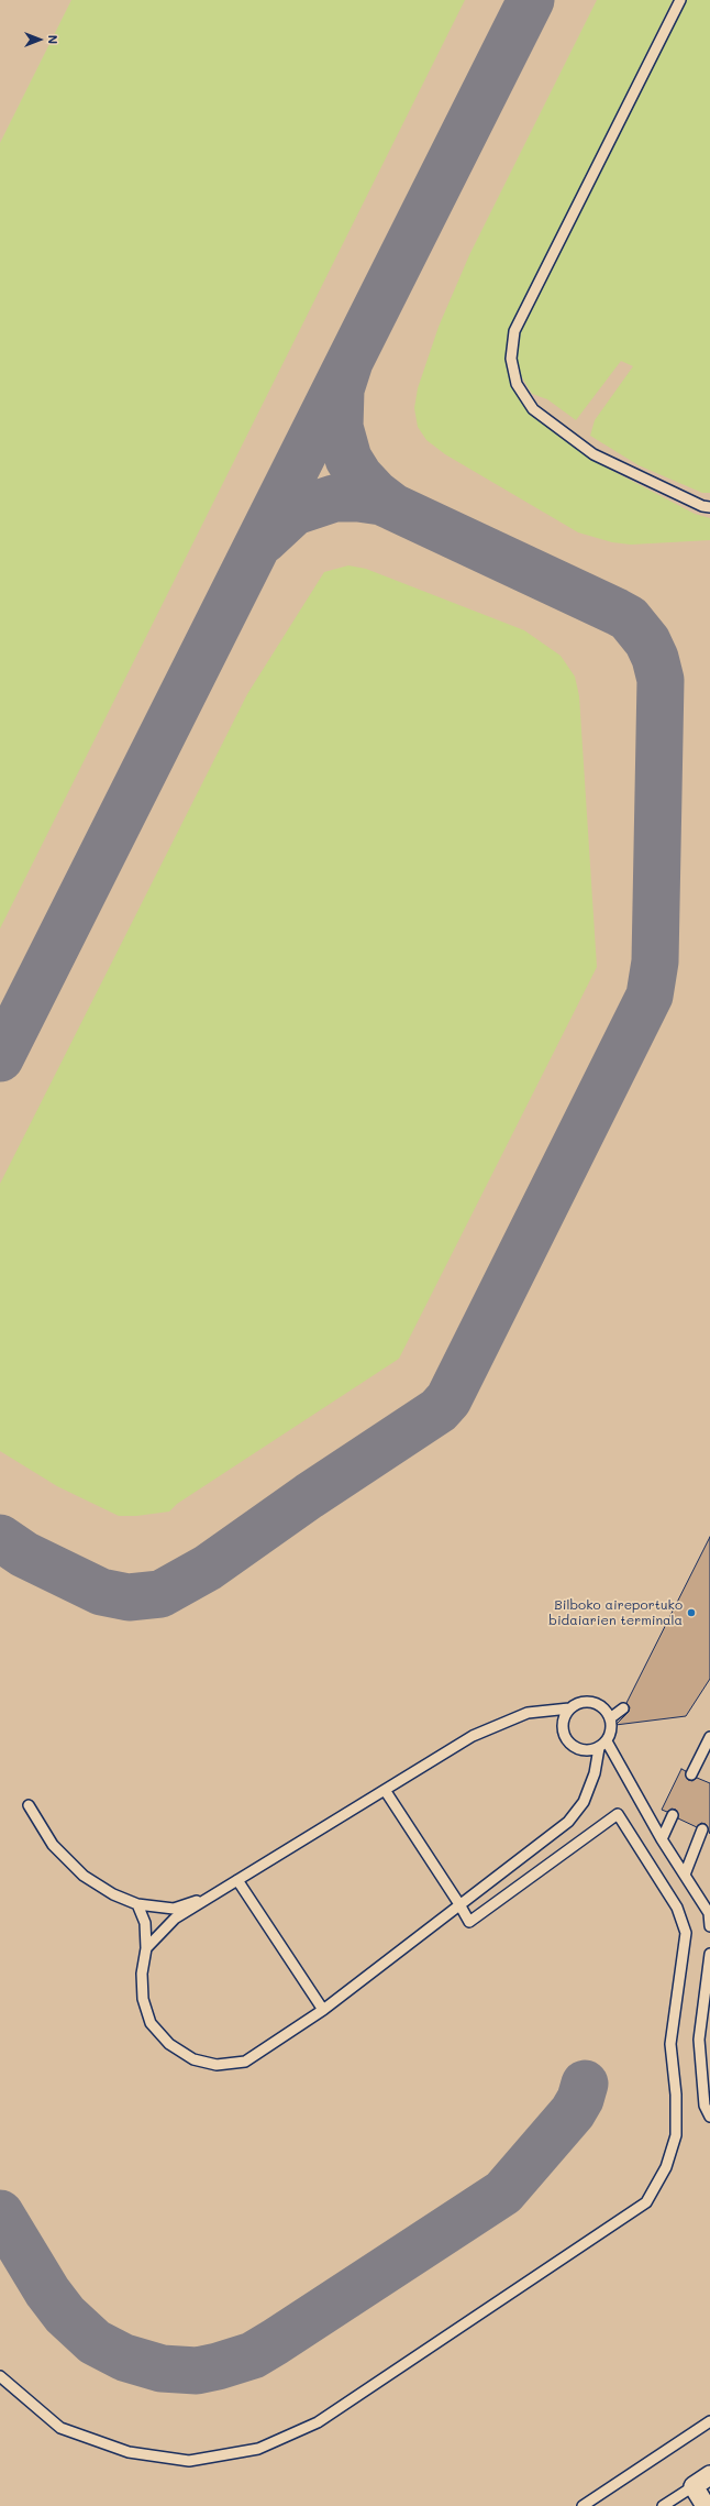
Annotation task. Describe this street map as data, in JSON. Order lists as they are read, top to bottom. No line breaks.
{"places":["Bilboko aireportuko bidaiarien terminala"],"north":"right"}
